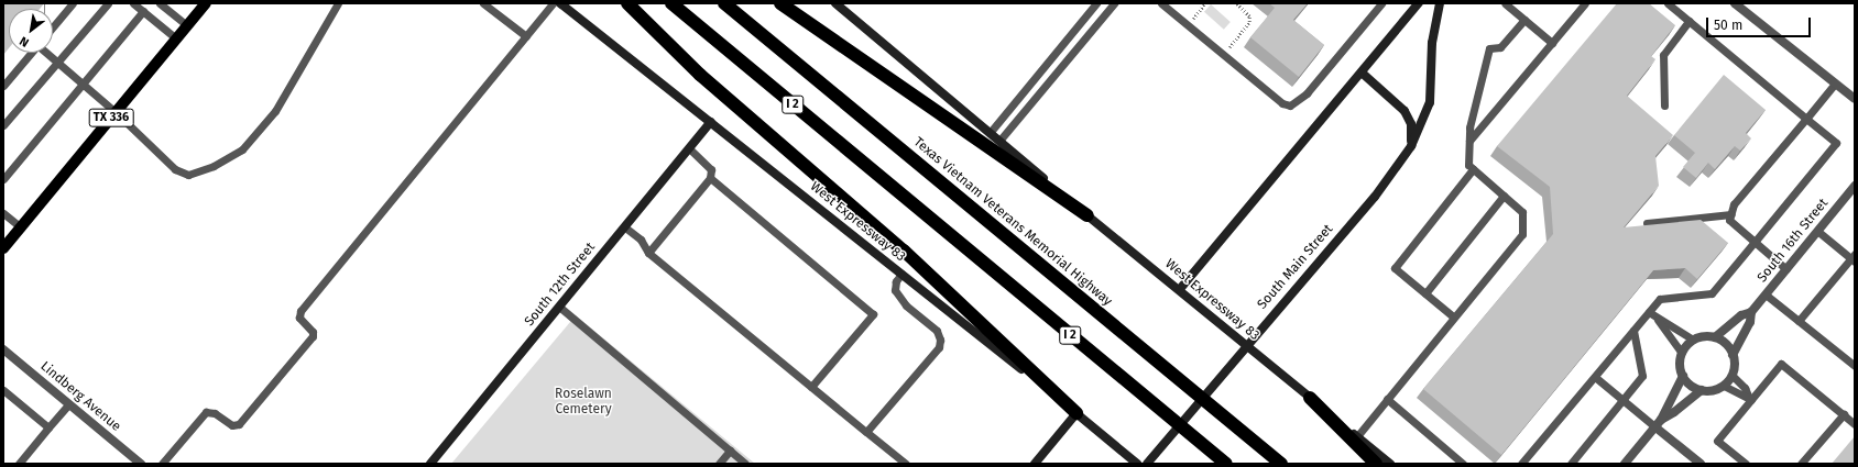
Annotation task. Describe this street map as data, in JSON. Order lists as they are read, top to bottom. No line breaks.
{"streets":{"highway":["I 2","Texas Vietnam Veterans Memorial Highway"],"main road":["TX 336"],"street":["West Expressway 83","South 16th Street","South Main Street","South 12th Street","Lindberg Avenue"]},"crossings":[["West Expressway 83","South 12th Street"]],"parks":["Roselawn Cemetery"],"scale_bar":"50 m","north":"bottom left"}
